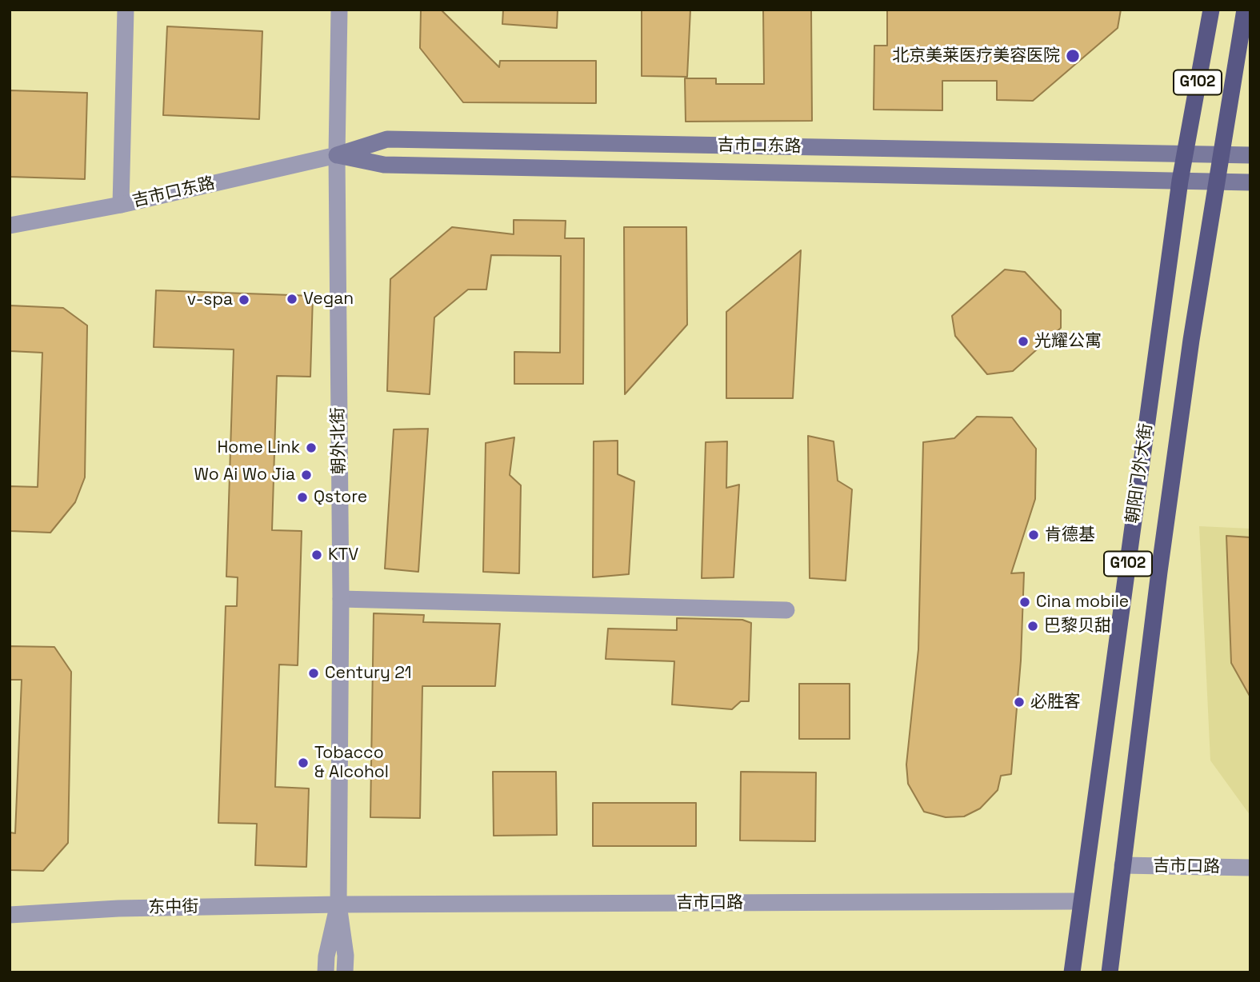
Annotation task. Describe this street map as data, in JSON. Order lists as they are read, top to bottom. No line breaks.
{"streets":{"highway":["G102","朝阳门外大街"],"main road":["吉市口东路"],"street":["朝外北街","吉市口路","东中街"]},"crossings":[["吉市口东路","朝外北街"],["吉市口东路","朝阳门外大街"],["朝外北街","吉市口路"],["朝外北街","东中街"],["朝阳门外大街","吉市口路"],["吉市口路","东中街"]],"places":["北京美莱医疗美容医院","Vegan","v-spa","光耀公寓","Home Link","Wo Ai Wo Jia","Qstore","肯德基","KTV","Cina mobile","巴黎贝甜","Century 21","必胜客","Tobacco & Alcohol"]}
